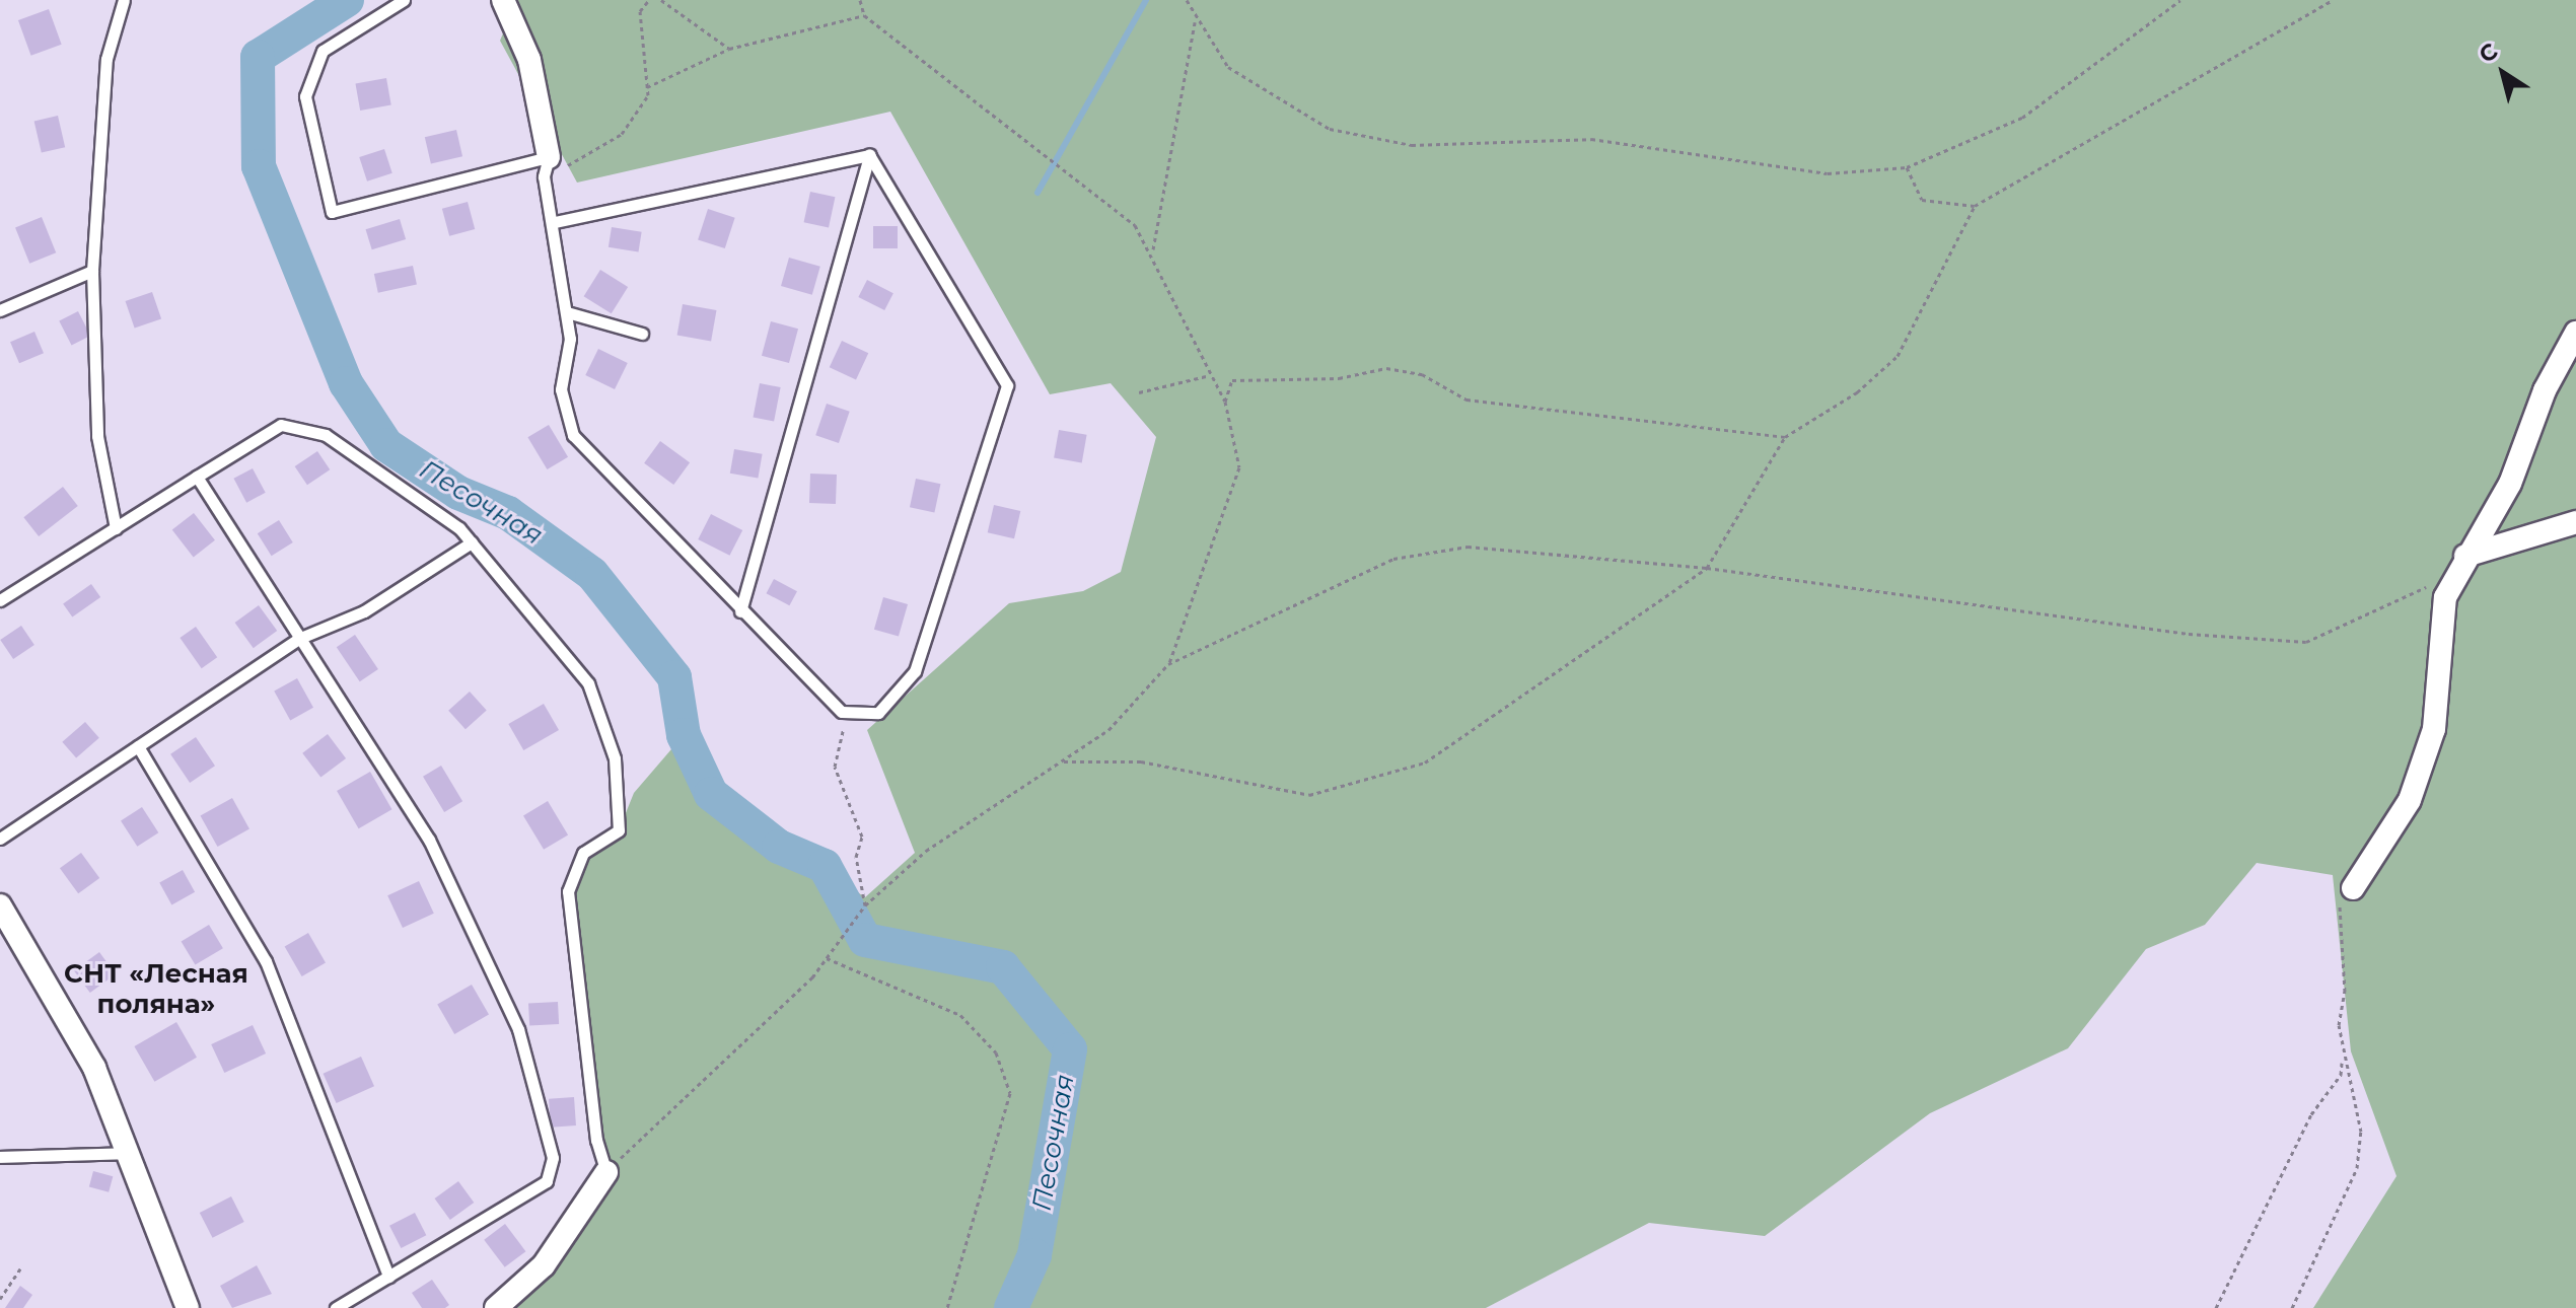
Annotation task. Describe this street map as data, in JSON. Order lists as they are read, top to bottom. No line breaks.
{"districts":["СНТ «Лесная поляна»"],"water":["Песочная"],"north":"top left"}
